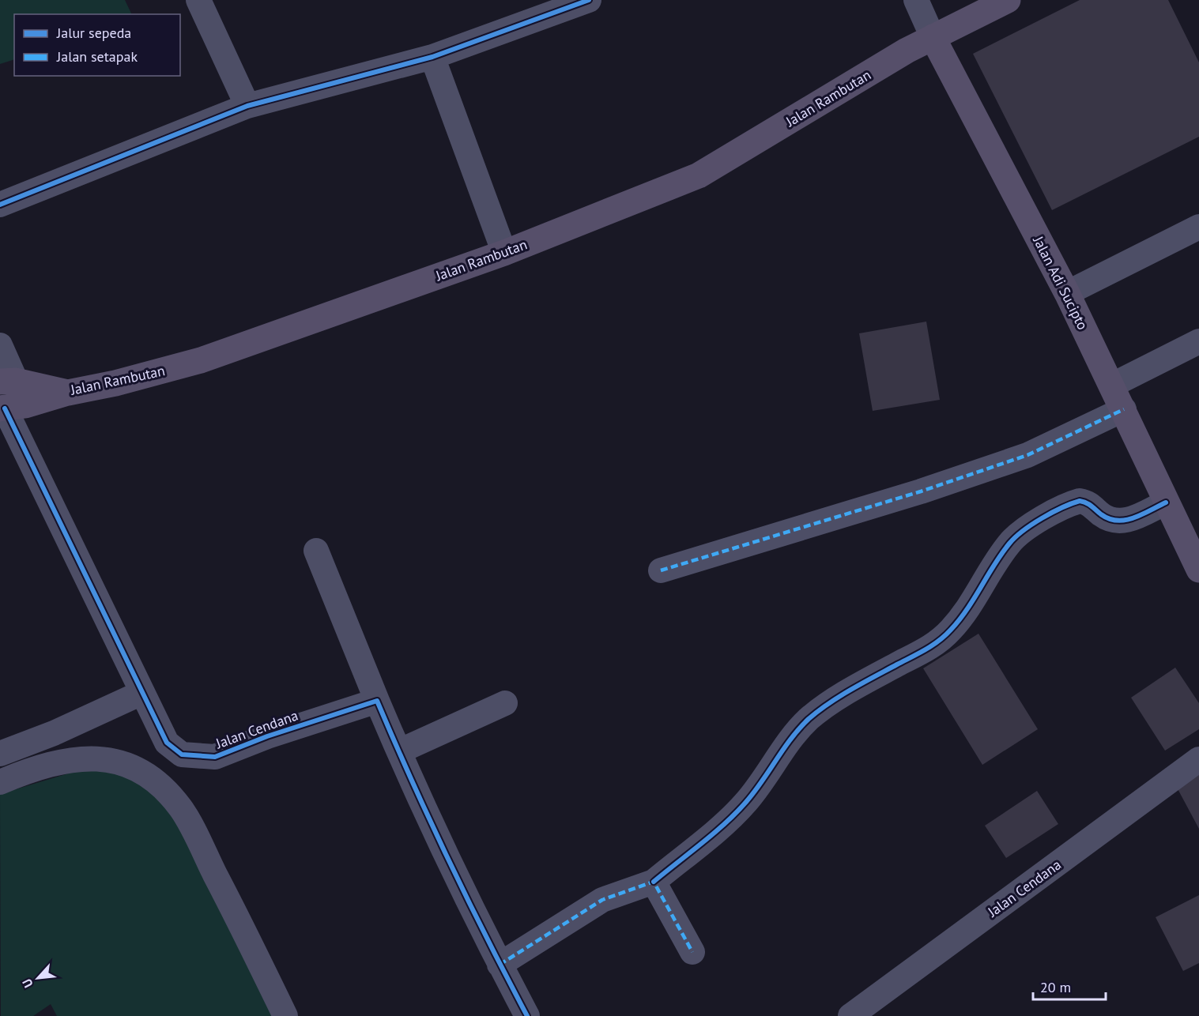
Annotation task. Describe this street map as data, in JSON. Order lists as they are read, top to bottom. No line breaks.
{"streets":{"main road":["Jalan Rambutan","Jalan Adi Sucipto"],"street":["Jalan Cendana"]},"crossings":[["Jalan Rambutan","Jalan Adi Sucipto"]],"legend":["Jalur sepeda","Jalan setapak"],"scale_bar":"20 m","north":"bottom left"}
